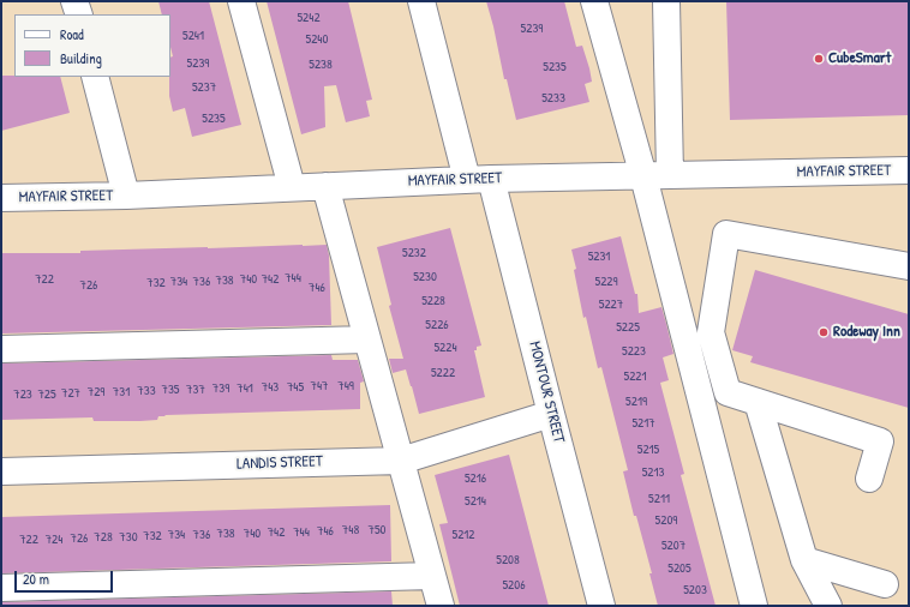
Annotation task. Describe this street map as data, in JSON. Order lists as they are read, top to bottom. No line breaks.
{"streets":{"street":["MAYFAIR STREET","MONTOUR STREET","LANDIS STREET"]},"crossings":[["MAYFAIR STREET","MONTOUR STREET"],["MONTOUR STREET","LANDIS STREET"]],"places":["CubeSmart","Rodeway Inn"],"house_numbers":["5242","5239","5241","5240","5239","5238","5235","5237","5233","5235","5232","5231","5230","744","722","740","742","738","734","736","5229","732","726","746","5228","5227","5226","5225","5224","5223","5222","5221","747","749","743","745","739","741","735","737","733","729","731","727","723","725","5219","5217","5215","5213","5216","5211","5214","5209","748","750","746","742","744","738","740","734","736","5212","732","728","730","726","722","724","5207","5208","5205","5206","5203"],"legend":["Road","Building"],"scale_bar":"20 m"}
